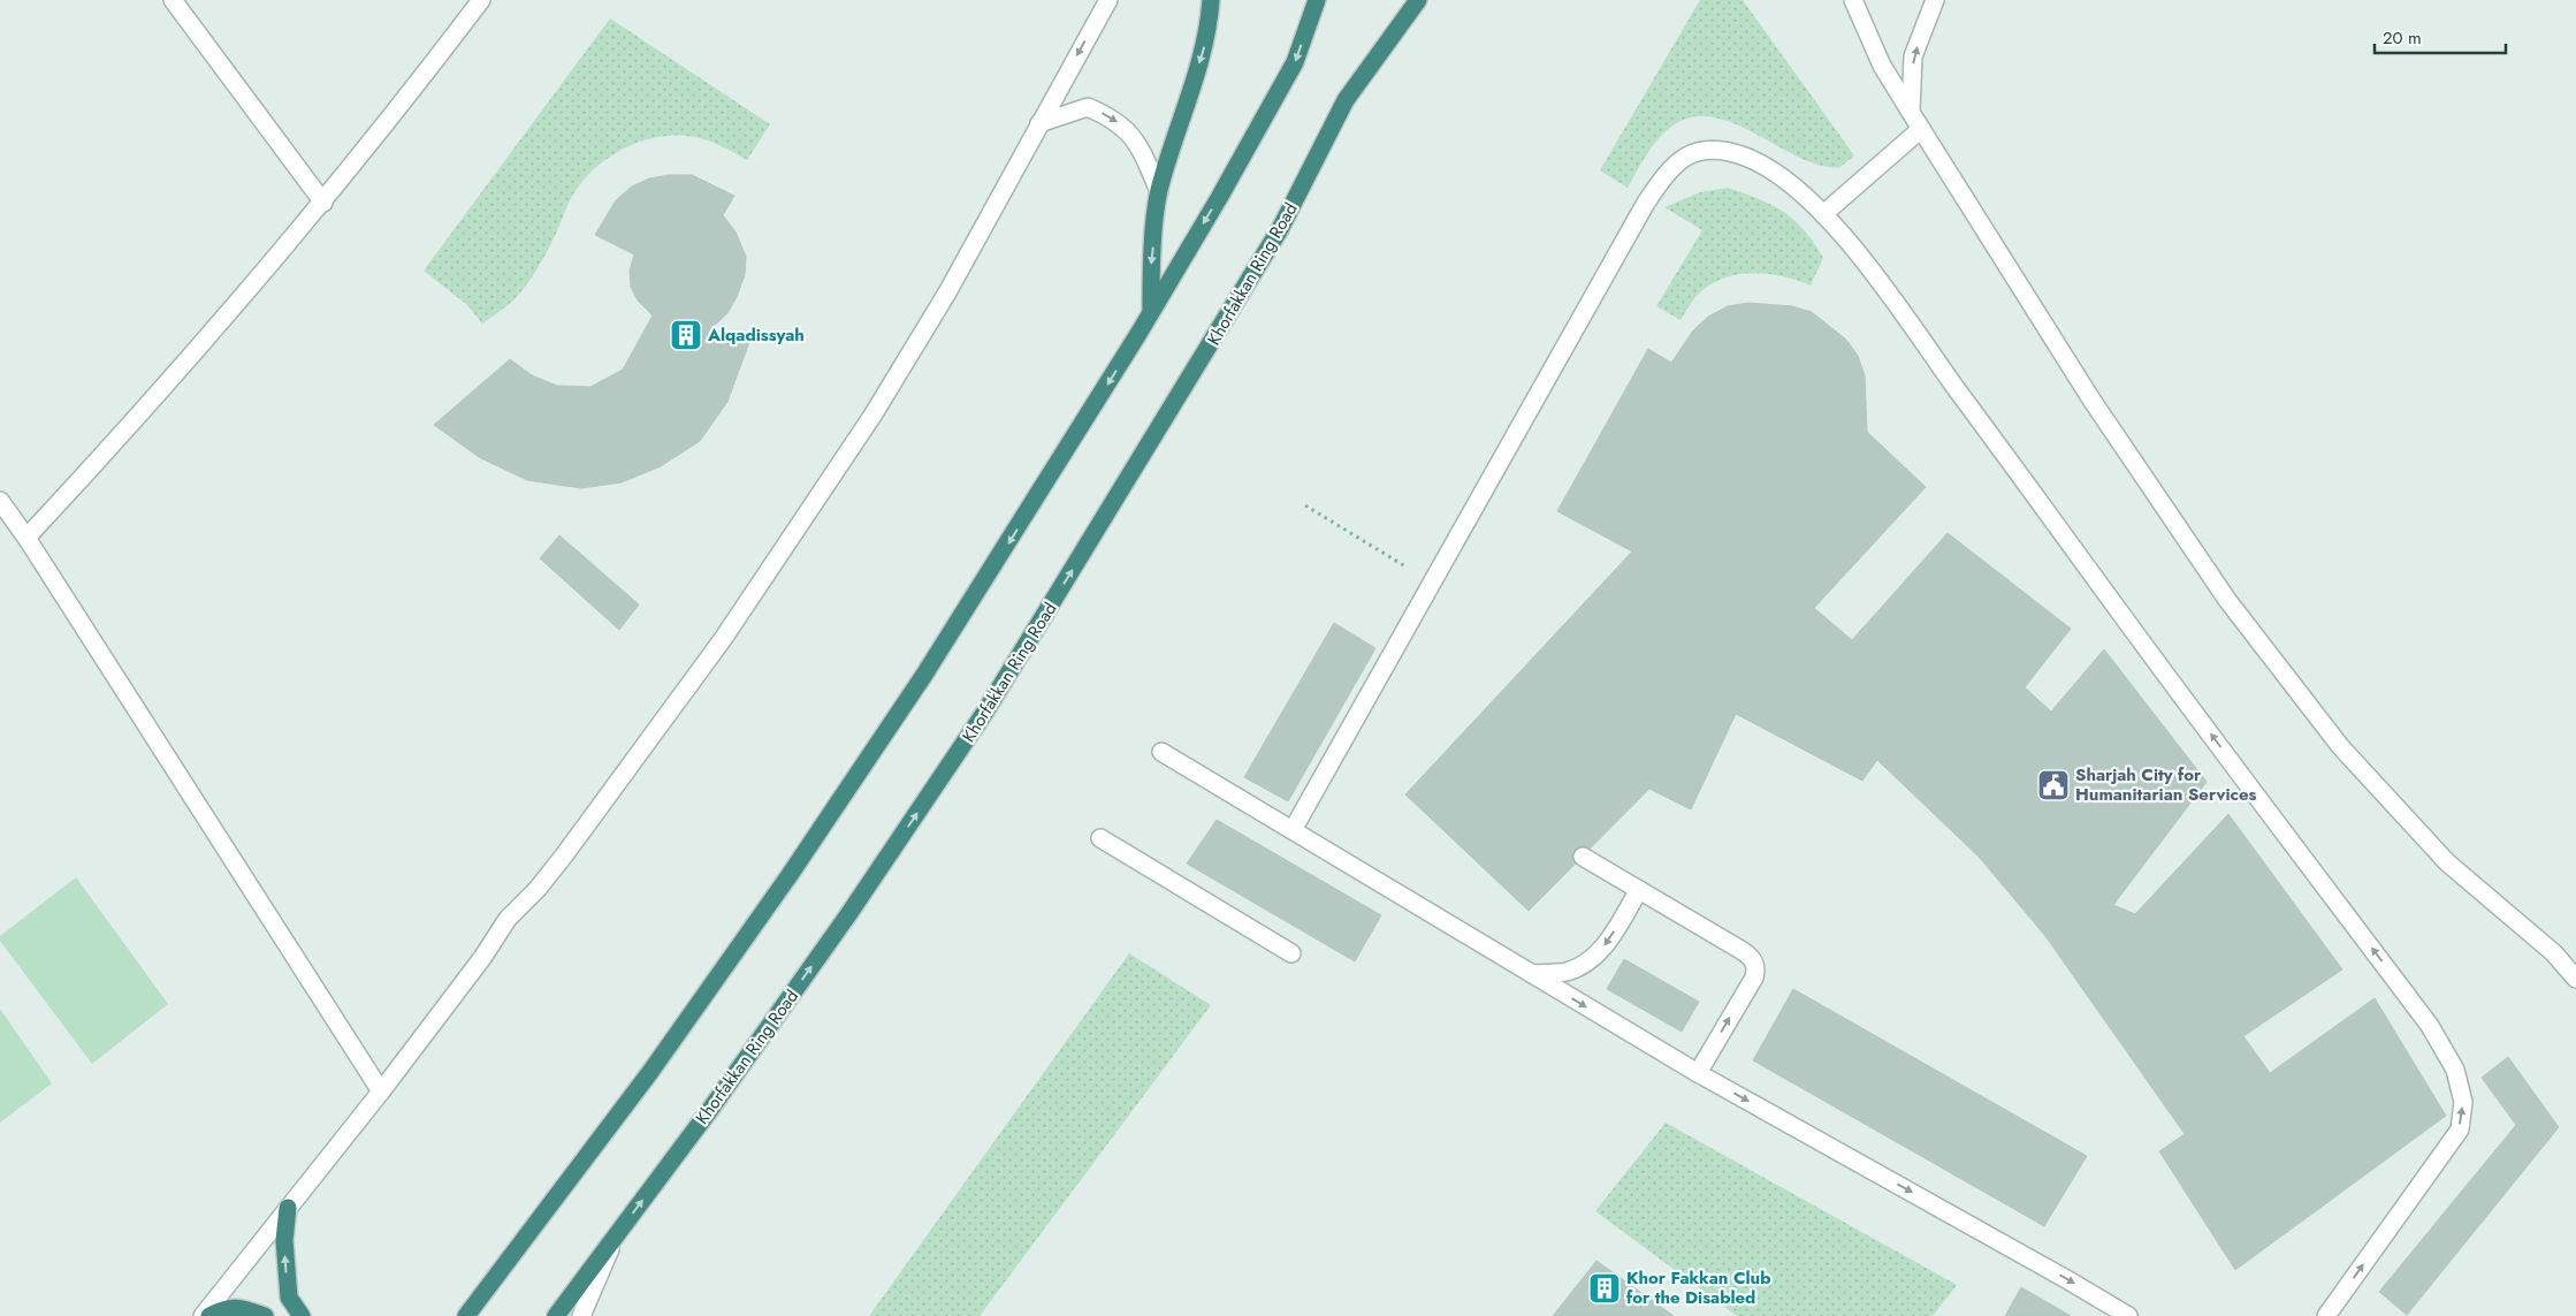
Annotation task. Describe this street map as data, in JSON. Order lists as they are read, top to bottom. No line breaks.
{"streets":{"highway":["Khorfakkan Ring Road"]},"places":{"building":["Alqadissyah","Khor Fakkan Club for the Disabled"],"public building":["Sharjah City for Humanitarian Services"]},"scale_bar":"20 m"}
